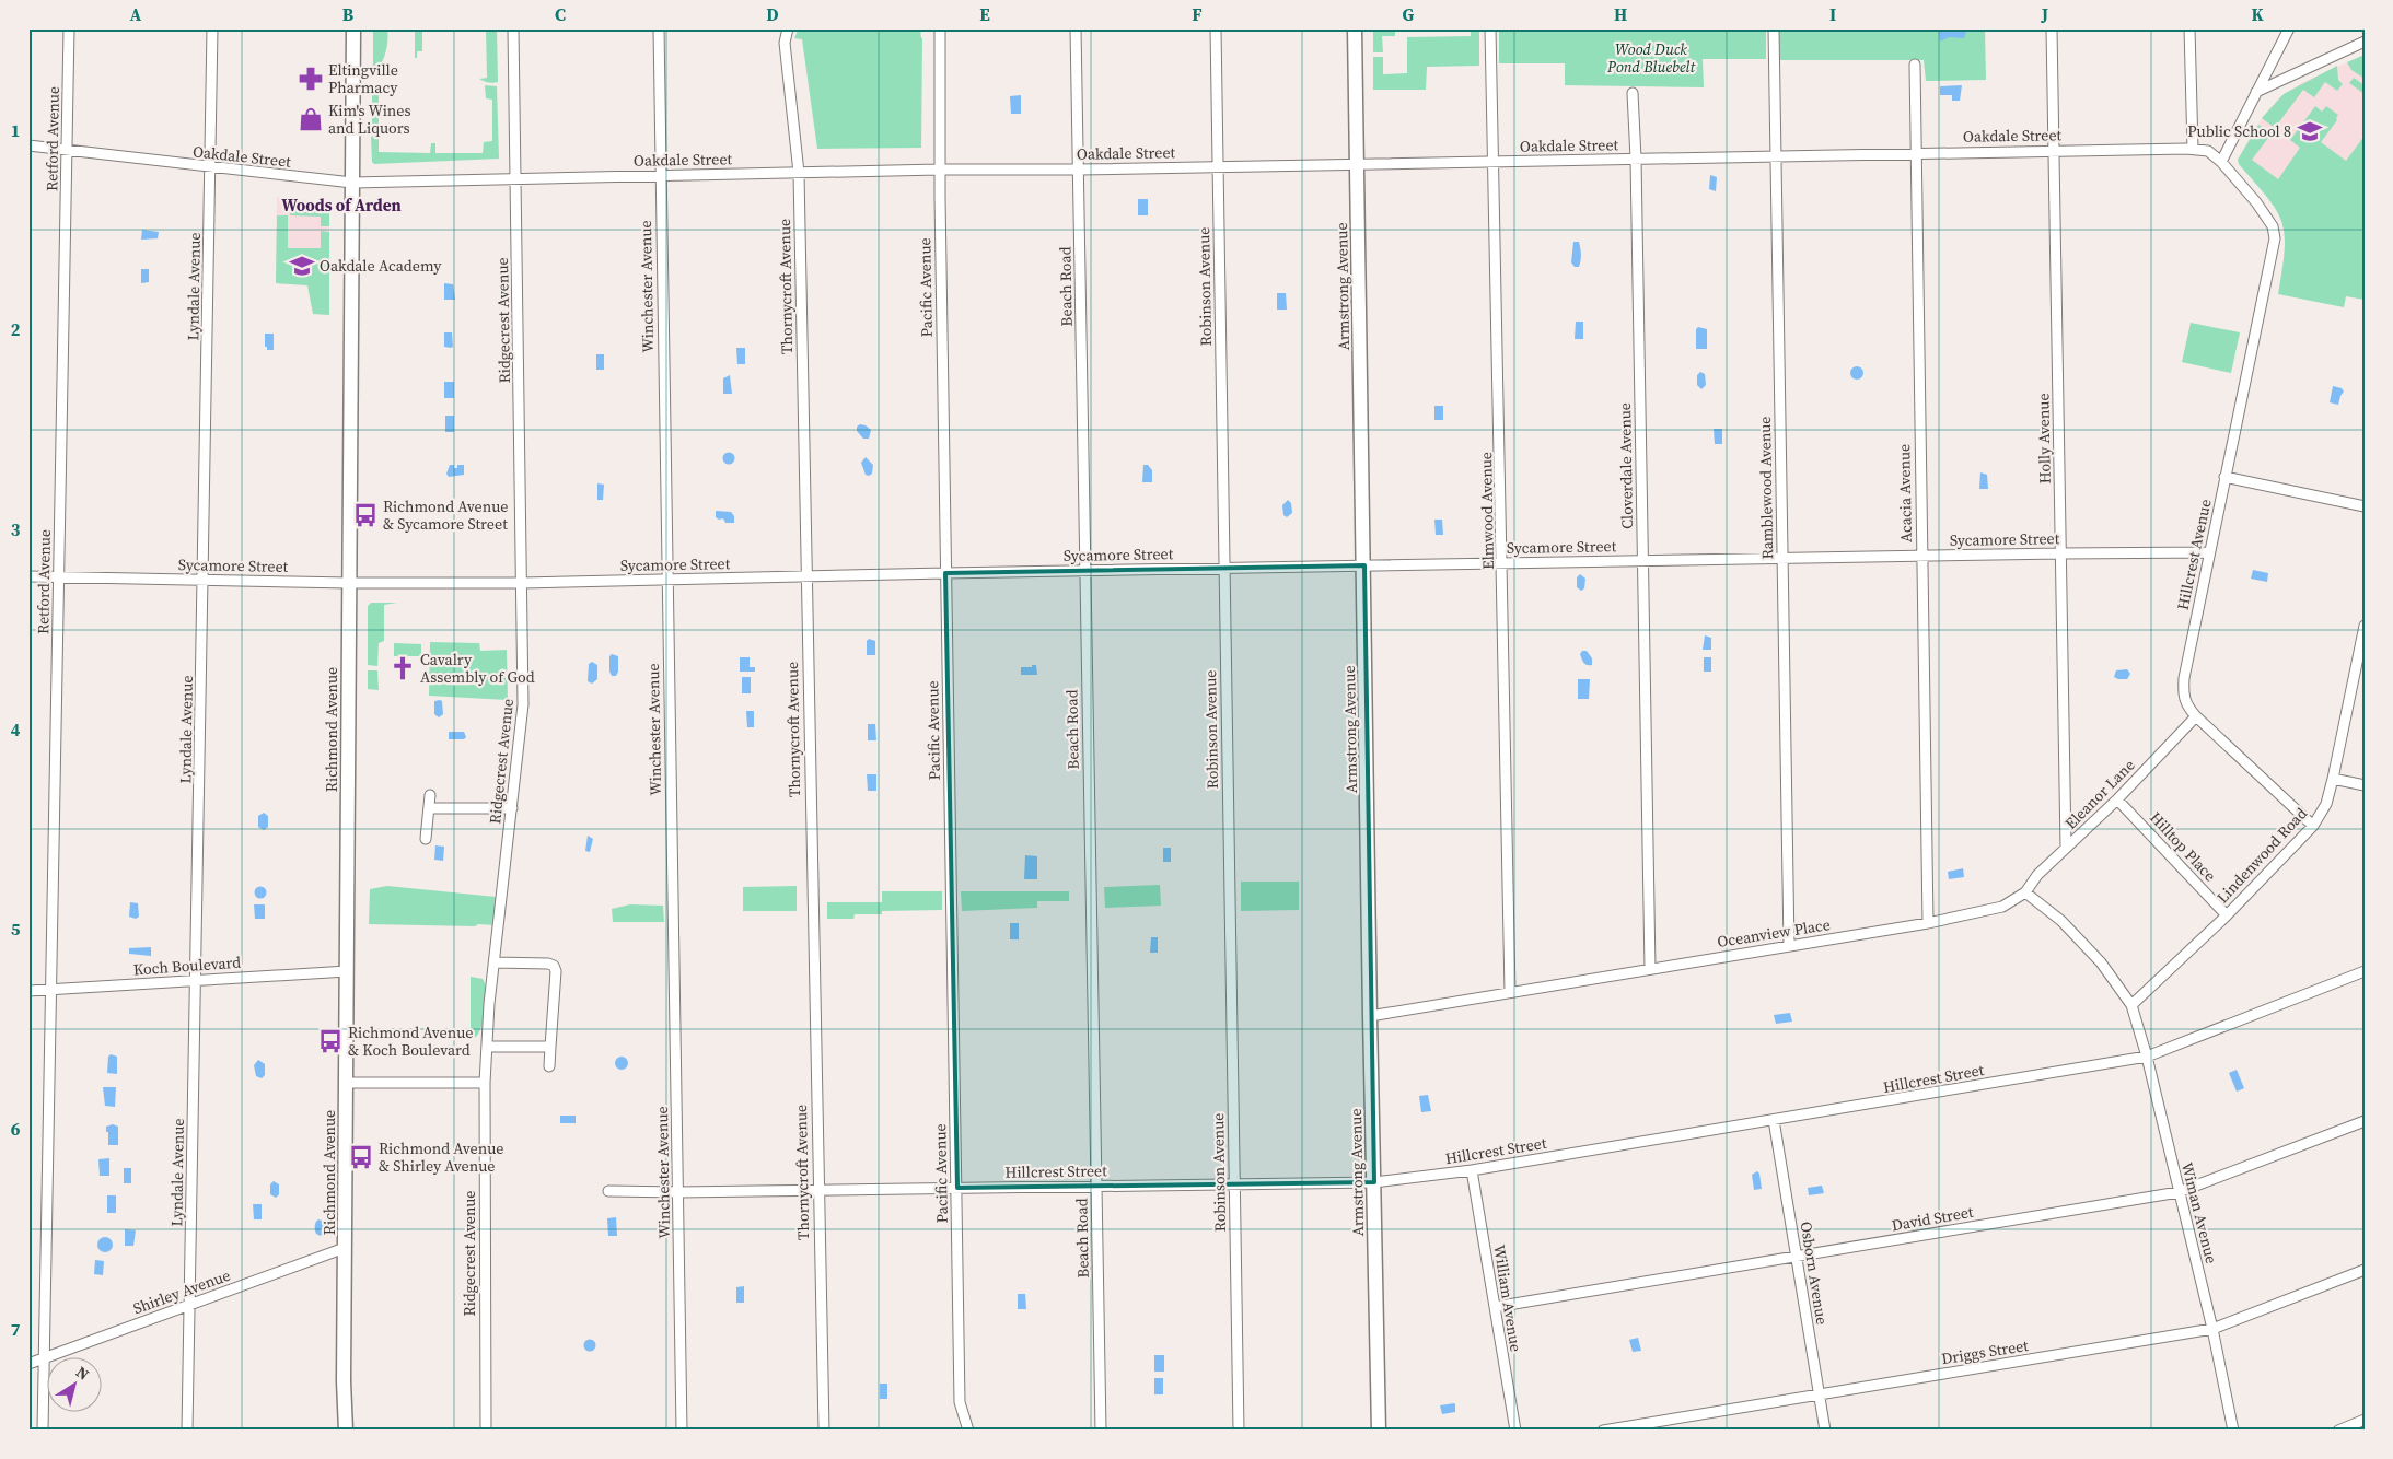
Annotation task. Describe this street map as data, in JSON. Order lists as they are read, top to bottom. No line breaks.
{"streets":{"main road":["Armstrong Avenue","Richmond Avenue"],"street":["Oakdale Street","Retford Avenue","Lyndale Avenue","Winchester Avenue","Thornycroft Avenue","Beach Road","Robinson Avenue","Pacific Avenue","Ridgecrest Avenue","Holly Avenue","Cloverdale Avenue","Ramblewood Avenue","Acacia Avenue","Elmwood Avenue","Sycamore Street","Hillcrest Avenue","Eleanor Lane","Hilltop Place","Lindenwood Road","Oceanview Place","Koch Boulevard","Hillcrest Street","Wiman Avenue","David Street","Osborn Avenue","Shirley Avenue","William Avenue","Driggs Street"]},"crossings":[["Oakdale Street","Retford Avenue"],["Oakdale Street","Lyndale Avenue"],["Oakdale Street","Winchester Avenue"],["Oakdale Street","Thornycroft Avenue"],["Oakdale Street","Beach Road"],["Oakdale Street","Robinson Avenue"],["Oakdale Street","Armstrong Avenue"],["Oakdale Street","Pacific Avenue"],["Oakdale Street","Ridgecrest Avenue"],["Oakdale Street","Holly Avenue"],["Oakdale Street","Cloverdale Avenue"],["Oakdale Street","Ramblewood Avenue"],["Oakdale Street","Acacia Avenue"],["Oakdale Street","Elmwood Avenue"],["Oakdale Street","Hillcrest Avenue"],["Oakdale Street","Richmond Avenue"],["Retford Avenue","Sycamore Street"],["Retford Avenue","Koch Boulevard"],["Retford Avenue","Shirley Avenue"],["Lyndale Avenue","Sycamore Street"],["Lyndale Avenue","Koch Boulevard"],["Lyndale Avenue","Shirley Avenue"],["Winchester Avenue","Sycamore Street"],["Winchester Avenue","Hillcrest Street"],["Thornycroft Avenue","Sycamore Street"],["Thornycroft Avenue","Hillcrest Street"],["Beach Road","Sycamore Street"],["Beach Road","Hillcrest Street"],["Robinson Avenue","Sycamore Street"],["Robinson Avenue","Hillcrest Street"],["Armstrong Avenue","Sycamore Street"],["Armstrong Avenue","Oceanview Place"],["Armstrong Avenue","Hillcrest Street"],["Pacific Avenue","Sycamore Street"],["Pacific Avenue","Hillcrest Street"],["Ridgecrest Avenue","Sycamore Street"],["Holly Avenue","Sycamore Street"],["Holly Avenue","Eleanor Lane"],["Cloverdale Avenue","Sycamore Street"],["Cloverdale Avenue","Oceanview Place"],["Ramblewood Avenue","Sycamore Street"],["Ramblewood Avenue","Oceanview Place"],["Acacia Avenue","Sycamore Street"],["Acacia Avenue","Oceanview Place"],["Elmwood Avenue","Sycamore Street"],["Elmwood Avenue","Oceanview Place"],["Sycamore Street","Hillcrest Avenue"],["Sycamore Street","Richmond Avenue"],["Hillcrest Avenue","Eleanor Lane"],["Hillcrest Avenue","Lindenwood Road"],["Richmond Avenue","Koch Boulevard"],["Richmond Avenue","Shirley Avenue"],["Eleanor Lane","Hilltop Place"],["Eleanor Lane","Oceanview Place"],["Hilltop Place","Lindenwood Road"],["Lindenwood Road","Wiman Avenue"],["Hillcrest Street","Wiman Avenue"],["Hillcrest Street","Osborn Avenue"],["Hillcrest Street","William Avenue"],["Wiman Avenue","David Street"],["Wiman Avenue","Driggs Street"],["David Street","Osborn Avenue"],["David Street","William Avenue"],["Osborn Avenue","Driggs Street"]],"districts":["Woods of Arden"],"parks":["Wood Duck Pond Bluebelt"],"places":{"pharmacy":["Eltingville Pharmacy"],"shop":["Kim's Wines and Liquors"],"school or university":["Public School 8","Oakdale Academy"],"bus stop":["Richmond Avenue & Sycamore Street","Richmond Avenue & Koch Boulevard","Richmond Avenue & Shirley Avenue"],"church":["Cavalry Assembly of God"]},"north":"top right","grid":{"columns":["A","B","C","D","E","F","G","H","I","J","K"],"rows":["1","2","3","4","5","6","7"]}}
